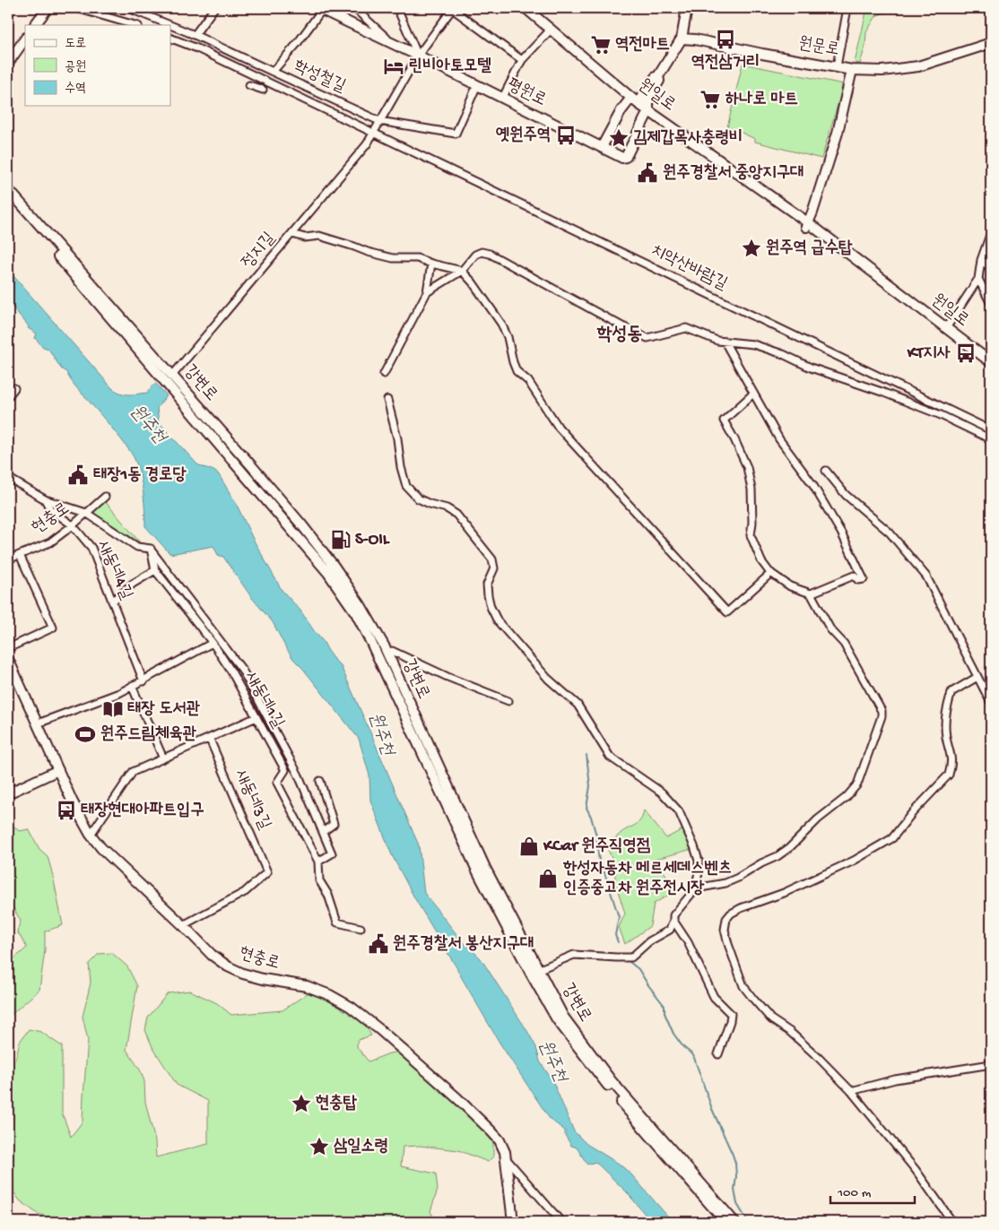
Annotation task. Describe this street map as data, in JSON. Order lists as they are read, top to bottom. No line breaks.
{"streets":{"street":["원문로","학성철길","평원로","원일로","정지길","치악산바람길","강변로","현충로","새동네4길","새동네1길","새동네3길"]},"crossings":[["학성철길","평원로"],["학성철길","정지길"],["평원로","원일로"],["평원로","정지길"],["정지길","치악산바람길"],["정지길","강변로"],["현충로","새동네4길"],["현충로","새동네3길"]],"districts":["학성동"],"water":["원주천"],"places":{"bus stop":["역전삼거리","옛원주역","KT지사","태장현대아파트입구"],"supermarket":["역전마트","하나로 마트"],"hotel":["린비아토모텔"],"place":["김제갑목사충령비","원주역 급수탑","현충탑","삼일소령"],"public building":["원주경찰서 중앙지구대","태장1동 경로당","원주경찰서 봉산지구대"],"fuel station":["S-OIL"],"library":["태장 도서관"],"sports":["원주드림체육관"],"shop":["KCar 원주직영점","한성자동차 메르세데스벤츠 인증중고차 원주전시장"]},"legend":["도로","공원","수역"],"scale_bar":"100 m"}
